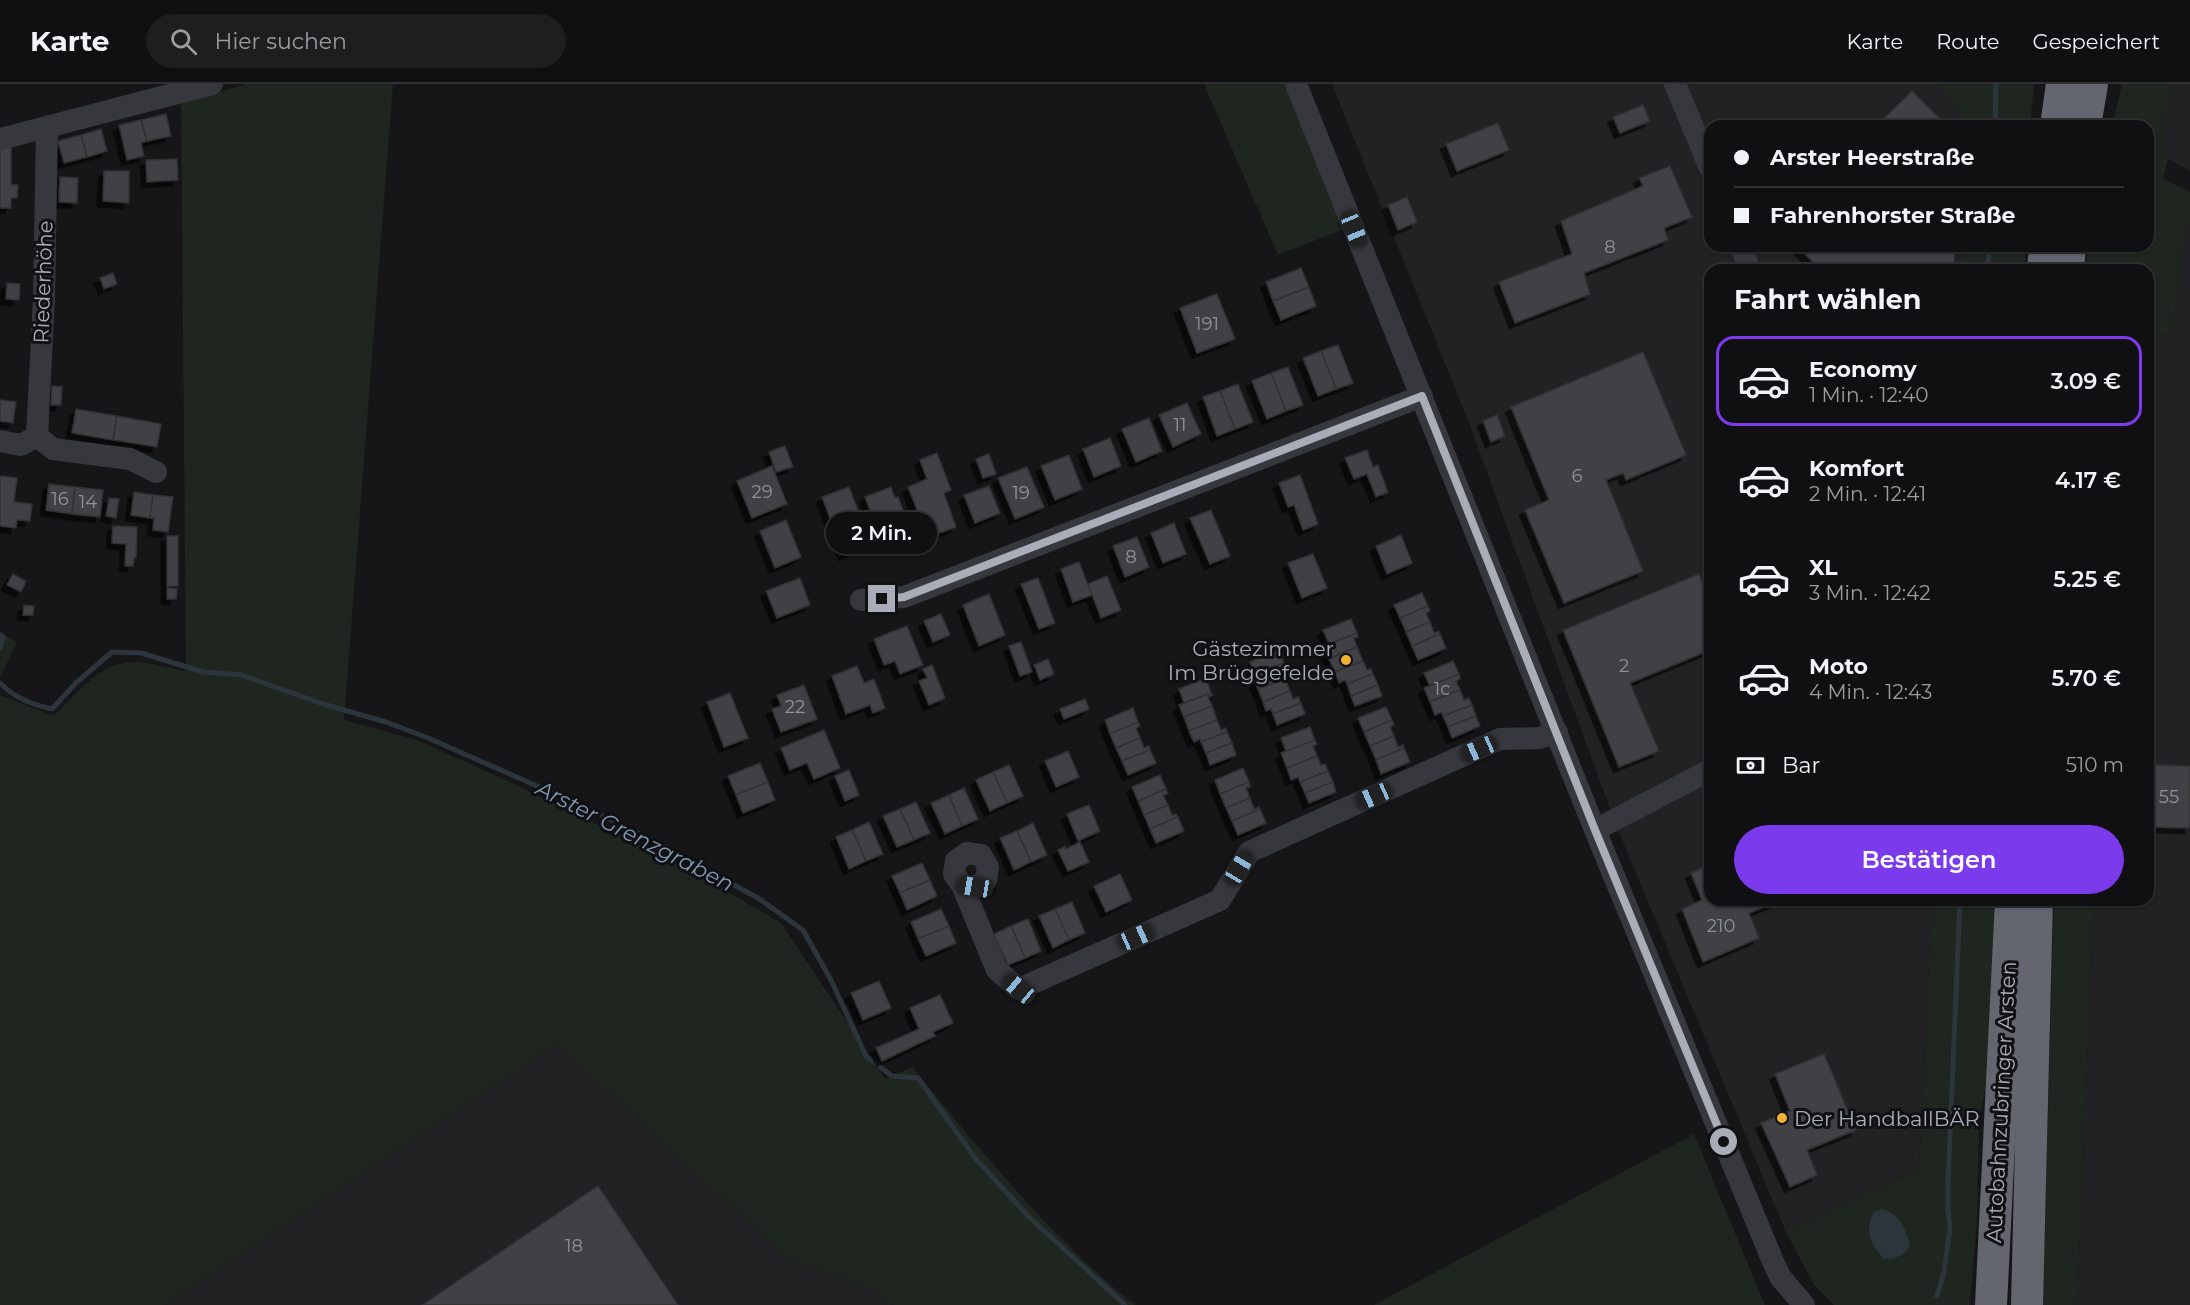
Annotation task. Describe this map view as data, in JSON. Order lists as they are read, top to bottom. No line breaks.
{"streets":{"highway":["Autobahnzubringer Arsten"],"street":["Riederhöhe"]},"water":["Arster Grenzgraben"],"places":["Gästezimmer Im Brüggefelde","Der HandballBÄR"],"house_numbers":["8","191","11","6","29","19","16","14","8","2","1c","22","55","210","18"],"page":{"header":"Karte","search":"Hier suchen","nav":["Karte","Route","Gespeichert"],"banner":["Arster Heerstraße","Fahrenhorster Straße"],"heading":"Fahrt wählen","list":[{"name":"Economy","note":"1 Min. · 12:40","value":"3.09 €"},{"name":"Komfort","note":"2 Min. · 12:41","value":"4.17 €"},{"name":"XL","note":"3 Min. · 12:42","value":"5.25 €"},{"name":"Moto","note":"4 Min. · 12:43","value":"5.70 €"}],"bubble":"2 Min.","pay":["Bar","510 m"],"buttons":"Bestätigen"}}
